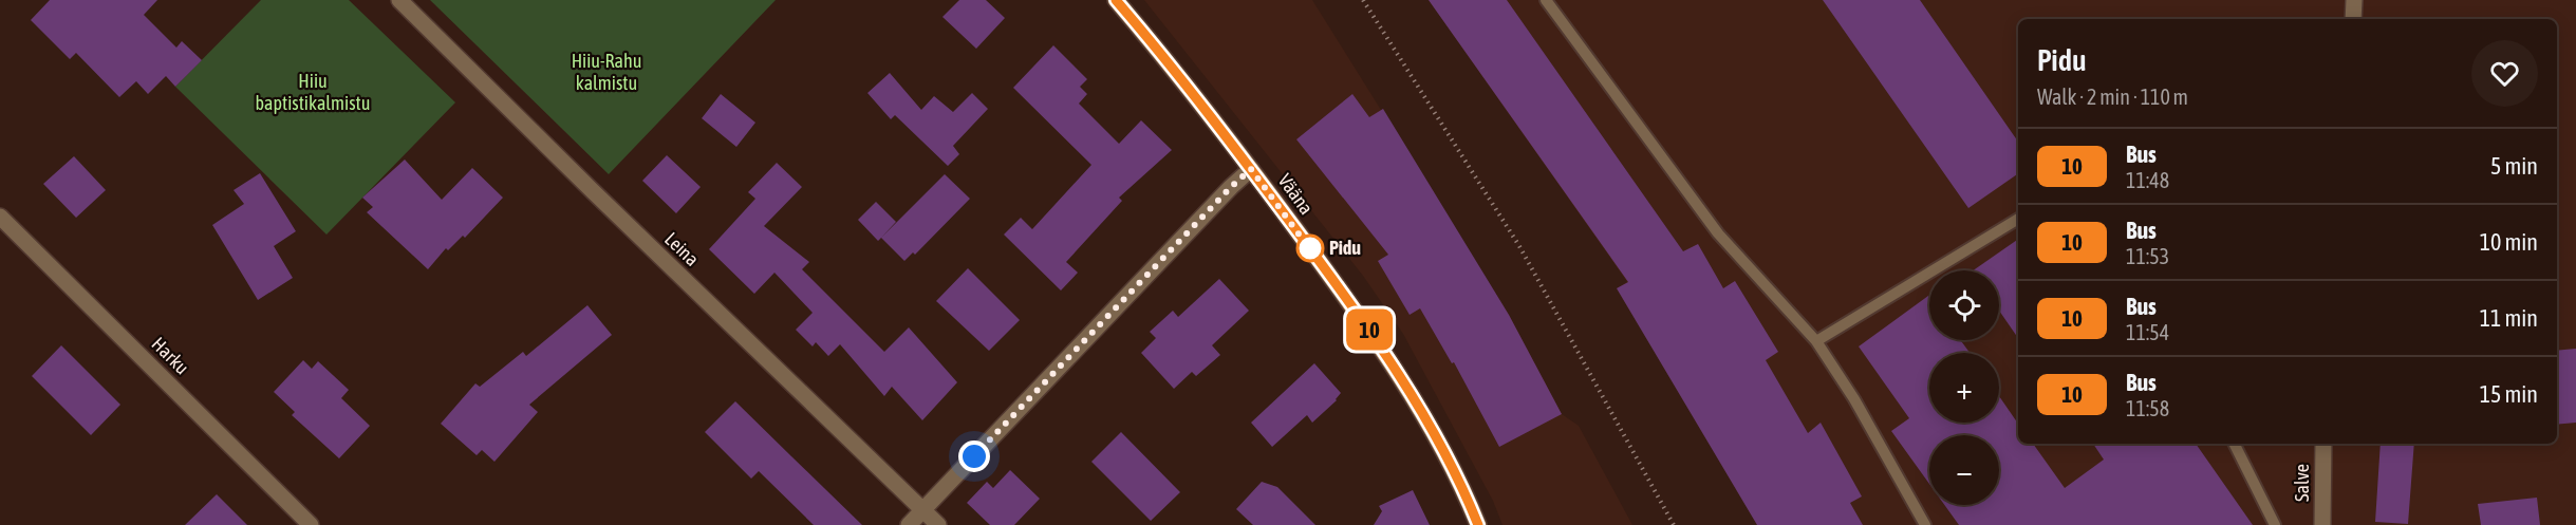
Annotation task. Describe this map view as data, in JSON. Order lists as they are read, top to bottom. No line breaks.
{"streets":{"street":["Vääna","Leina","Harku","Salve"]},"parks":["Hiiu-Rahu kalmistu","Hiiu baptistikalmistu"],"places":["Pidu"],"lines":["bus line 10"],"page":{"on_map":"10","heading":["Pidu","Walk · 2 min · 110 m"],"list":[{"mark":"10","name":"Bus","note":"11:48","value":"5 min"},{"mark":"10","name":"Bus","note":"11:53","value":"10 min"},{"mark":"10","name":"Bus","note":"11:54","value":"11 min"},{"mark":"10","name":"Bus","note":"11:58","value":"15 min"}],"map_buttons":["+","−"]}}
